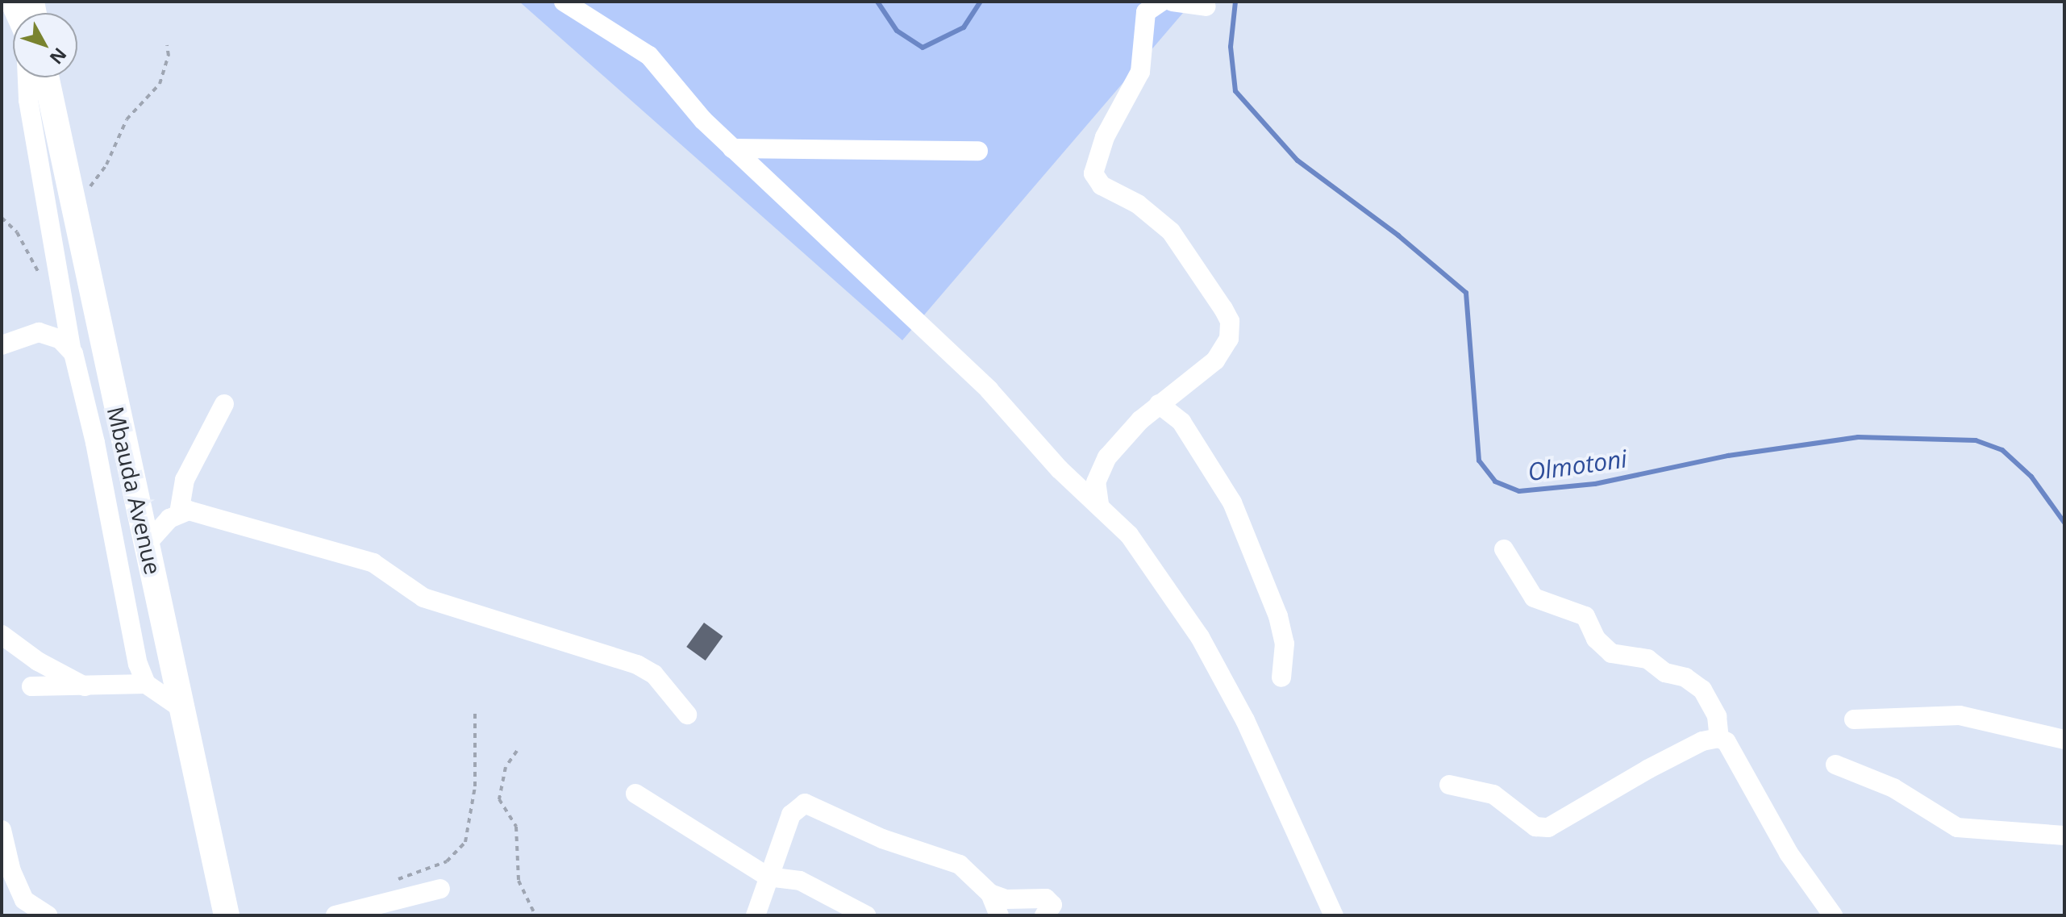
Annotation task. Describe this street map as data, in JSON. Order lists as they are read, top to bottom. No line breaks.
{"streets":{"street":["Mbauda Avenue"]},"water":["Olmotoni"],"north":"bottom right"}
